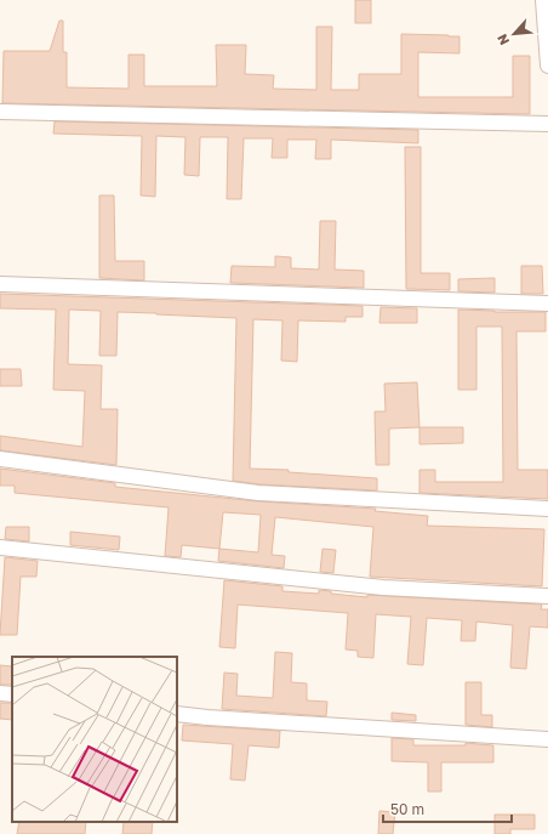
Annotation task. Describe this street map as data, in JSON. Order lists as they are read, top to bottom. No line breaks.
{"scale_bar":"50 m","north":"bottom left"}
